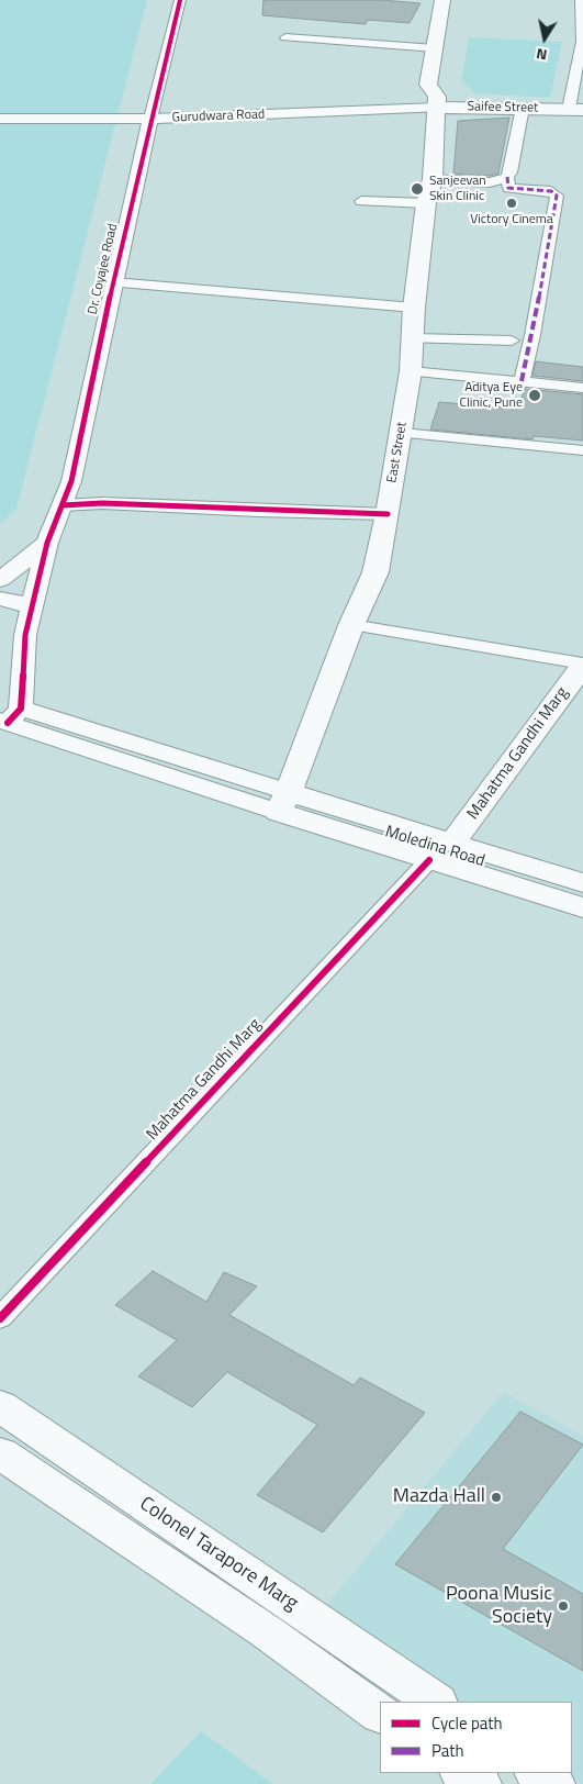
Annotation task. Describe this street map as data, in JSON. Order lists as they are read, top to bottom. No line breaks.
{"streets":{"main road":["Saifee Street","East Street","Mahatma Gandhi Marg","Moledina Road","Colonel Tarapore Marg"],"street":["Gurudwara Road","Dr. Coyajee Road"]},"crossings":[["Saifee Street","Gurudwara Road"],["Saifee Street","East Street"],["Gurudwara Road","Dr. Coyajee Road"],["Gurudwara Road","East Street"],["Dr. Coyajee Road","Moledina Road"],["East Street","Moledina Road"],["Mahatma Gandhi Marg","Moledina Road"]],"places":["Sanjeevan Skin Clinic","Victory Cinema","Aditya Eye Clinic, Pune","Mazda Hall","Poona Music Society"],"legend":["Cycle path","Path"],"north":"bottom"}
